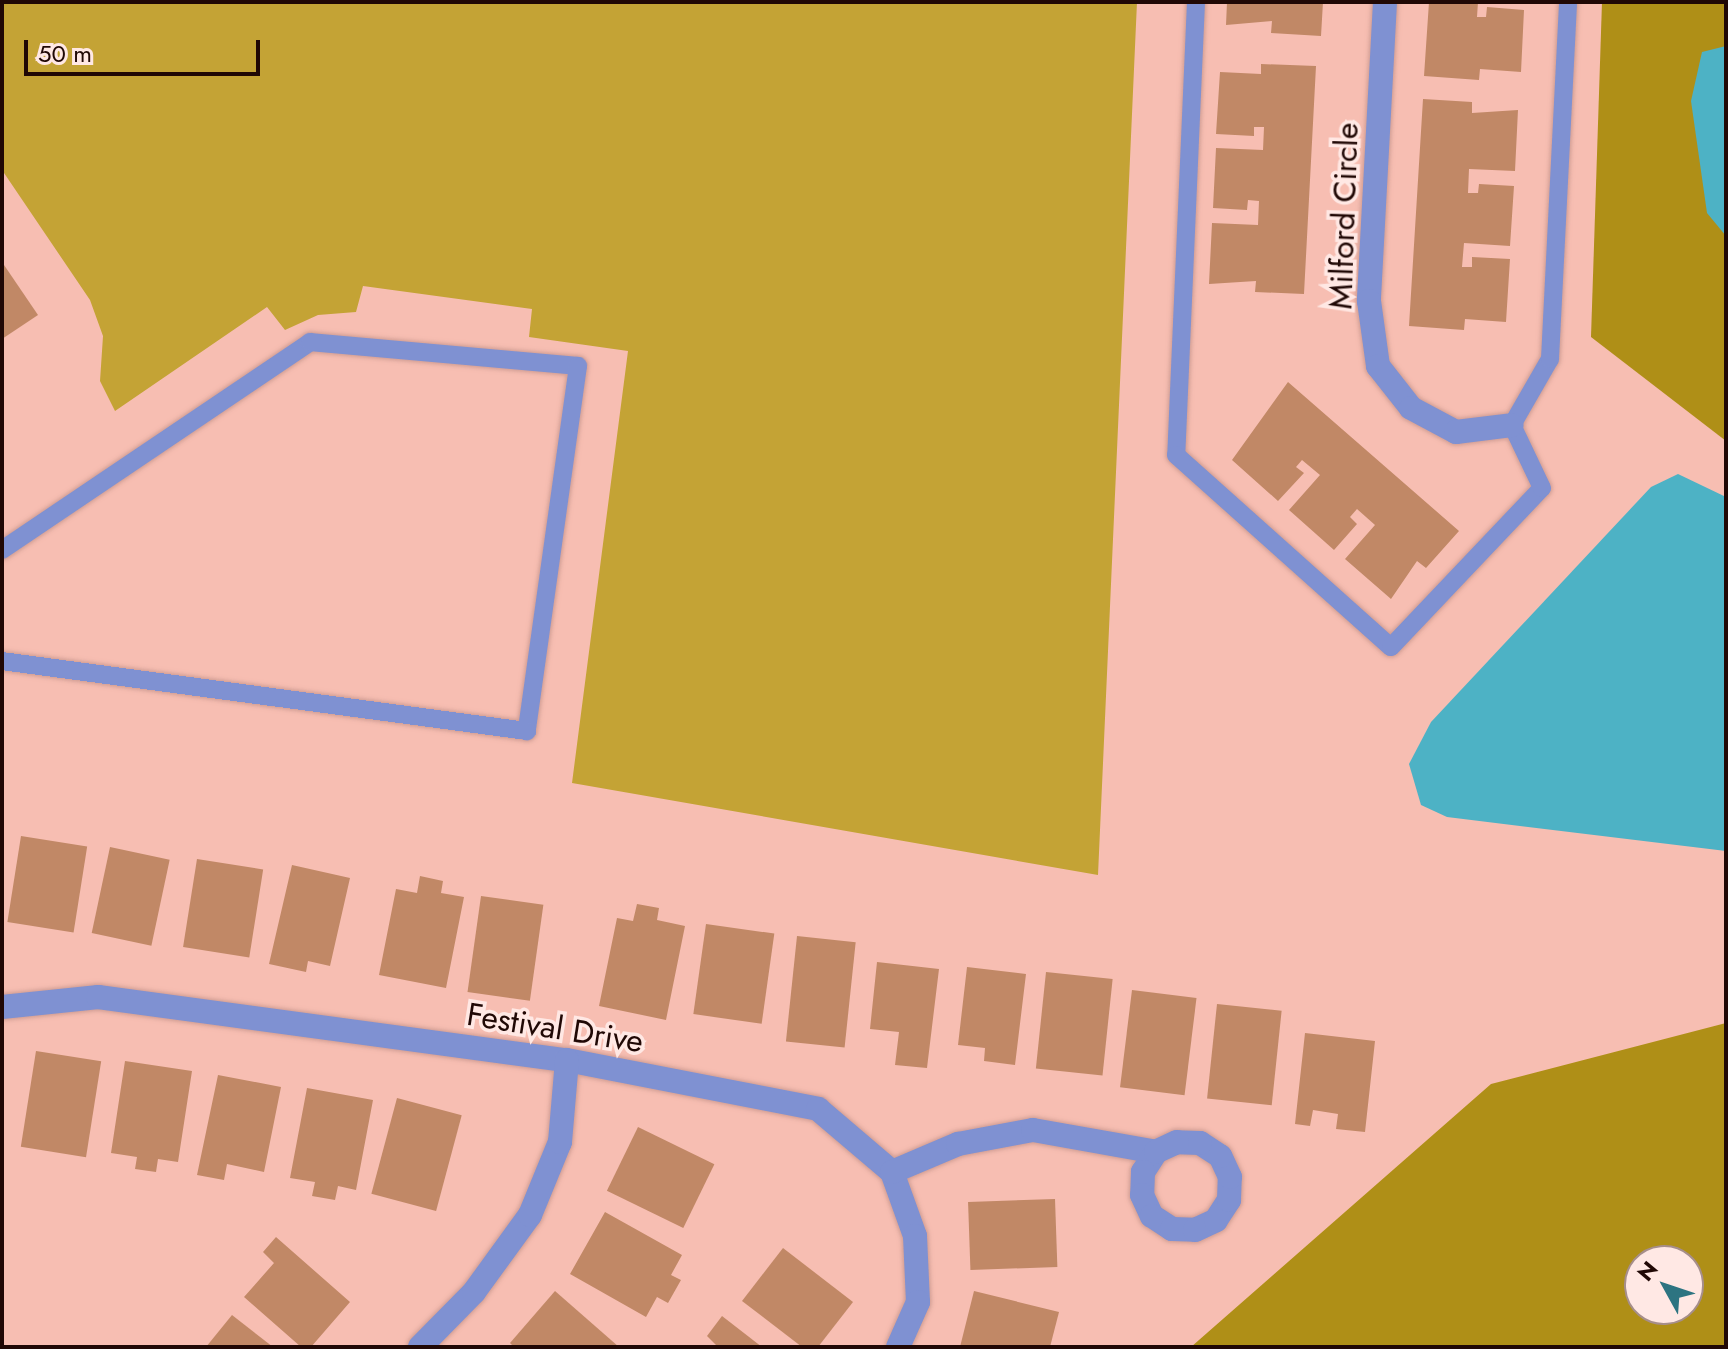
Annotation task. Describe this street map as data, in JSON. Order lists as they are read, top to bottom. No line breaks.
{"streets":{"street":["Milford Circle","Festival Drive"]},"scale_bar":"50 m","north":"top left"}
